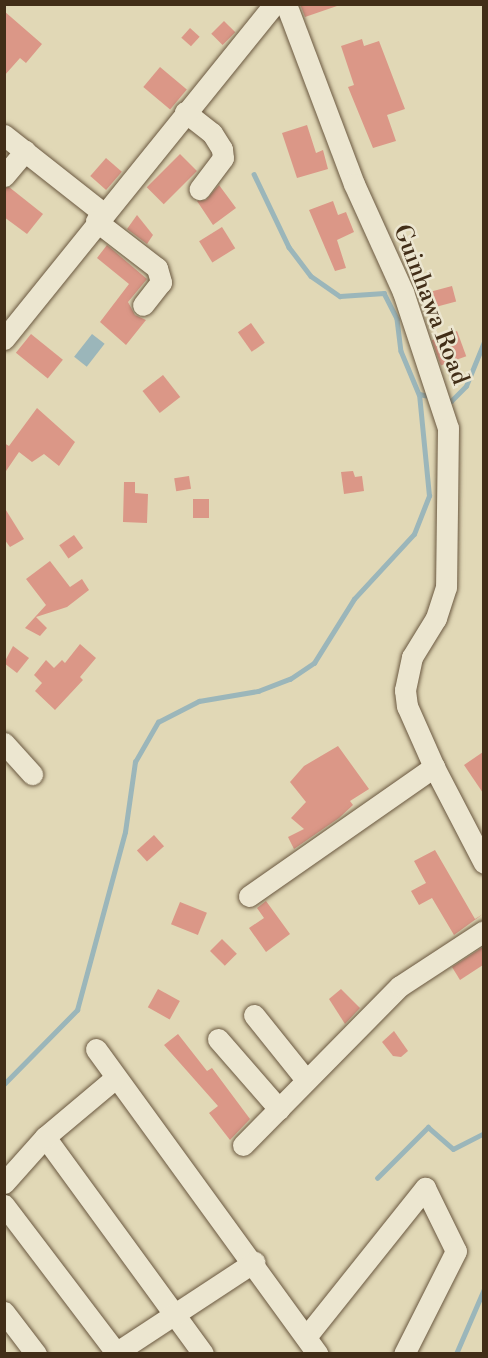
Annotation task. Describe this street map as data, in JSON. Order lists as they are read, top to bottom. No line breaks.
{"streets":{"street":["Guinhawa Road"]}}
